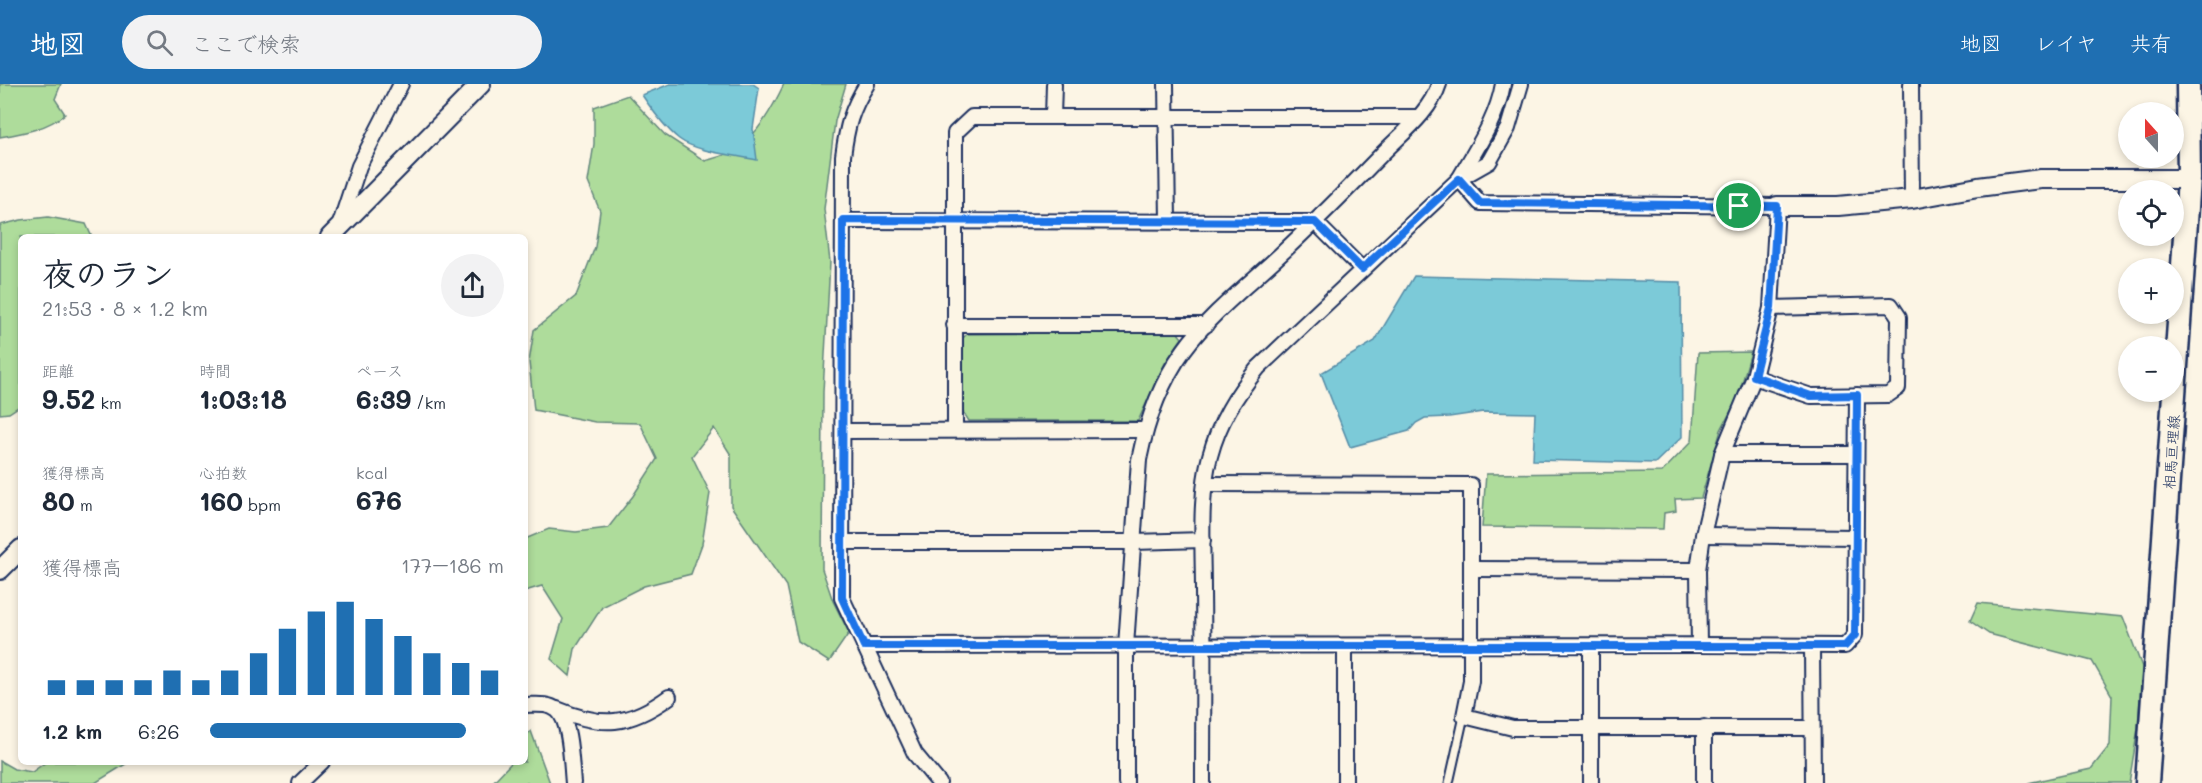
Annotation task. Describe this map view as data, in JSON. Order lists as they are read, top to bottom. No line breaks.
{"streets":{"main road":["相馬亘理線"]},"north":"top","page":{"header":"地図","search":"ここで検索","nav":["地図","レイヤ","共有"],"map_buttons":["+","−"],"heading":["夜のラン","21:53 · 8 × 1.2 km"],"stats":[["距離","9.52 km"],["時間","1:03:18"],["ペース","6:39 /km"],["獲得標高","80 m"],["心拍数","160 bpm"],["kcal","676"]],"chart":["獲得標高","177–186 m"],"list":[{"name":"1.2 km","note":"6:26"}]}}
